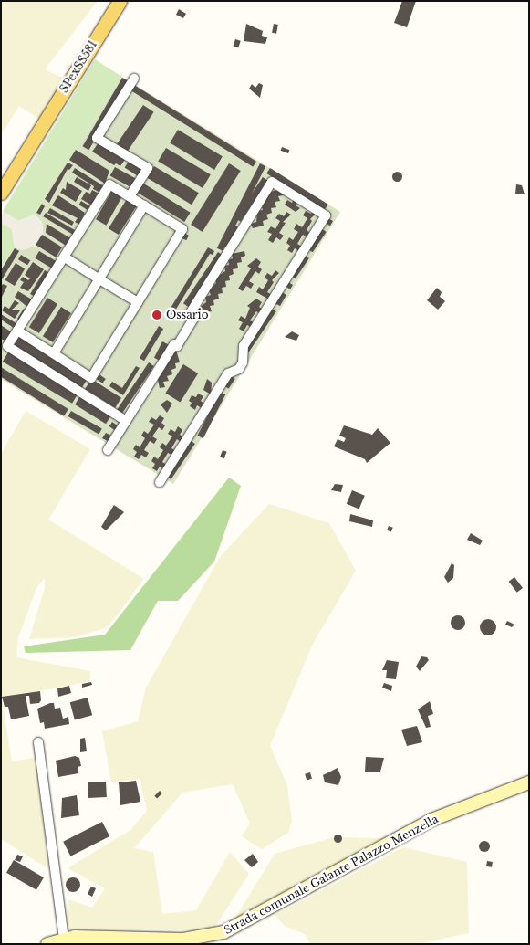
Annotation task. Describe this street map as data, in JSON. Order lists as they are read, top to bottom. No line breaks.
{"streets":{"main road":["SPexSS581"],"street":["Strada comunale Galante Palazzo Menzella"]},"places":["Ossario"]}
